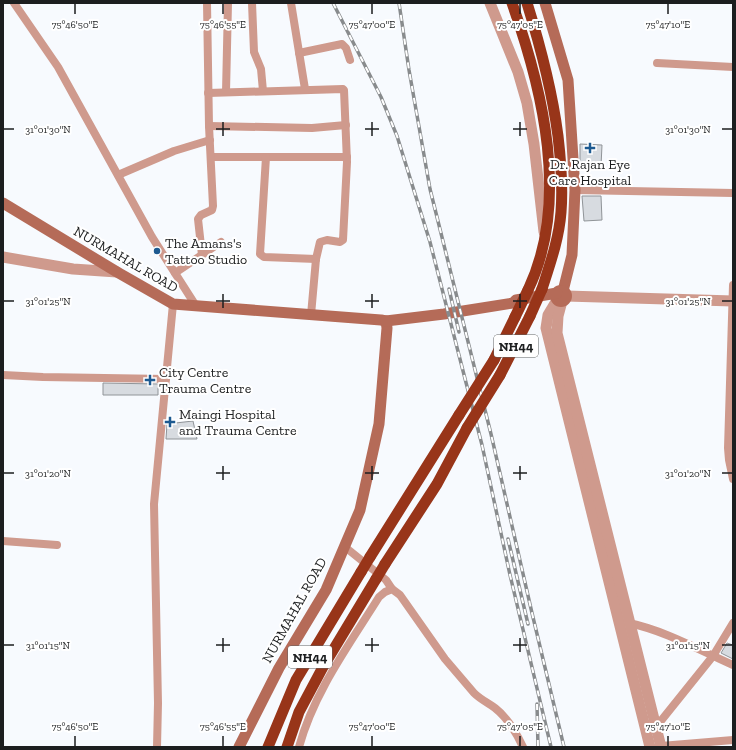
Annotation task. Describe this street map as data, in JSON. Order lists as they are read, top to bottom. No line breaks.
{"streets":{"highway":["NH44"],"main road":["NURMAHAL ROAD"]},"places":{"health":["Dr. Rajan Eye Care Hospital","City Centre Trauma Centre","Maingi Hospital and Trauma Centre"],"other":["The Amans's Tattoo Studio"]},"coordinates":["75°46'50\"E","75°46'55\"E","75°47'00\"E","75°47'05\"E","75°47'10\"E","31°01'30\"N","31°01'25\"N","31°01'20\"N","31°01'15\"N"]}
